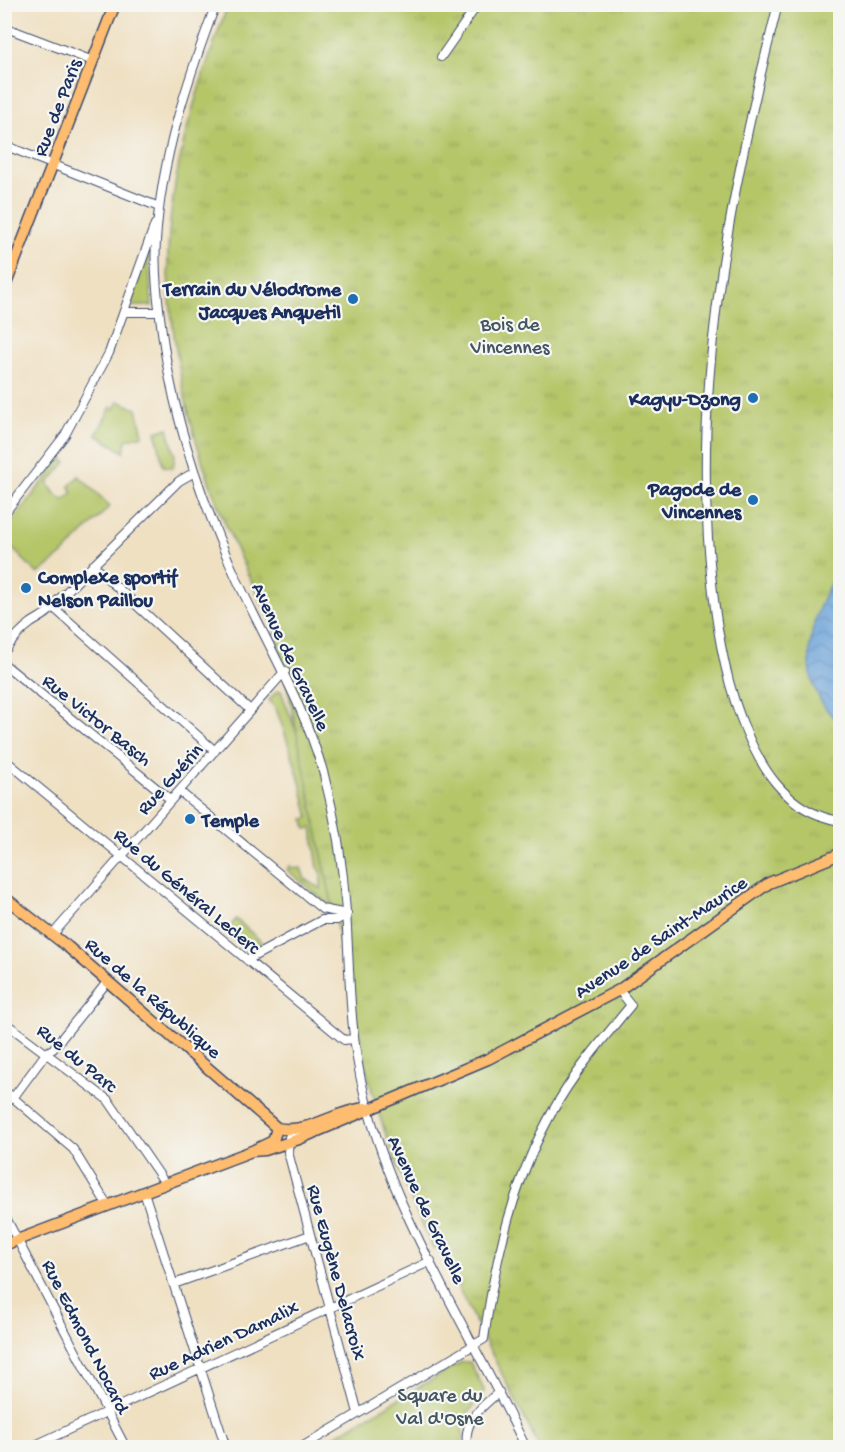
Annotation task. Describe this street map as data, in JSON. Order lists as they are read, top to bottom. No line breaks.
{"streets":{"main road":["Rue de Paris","Avenue de Saint-Maurice","Rue de la République"],"street":["Avenue de Gravelle","Rue Victor Basch","Rue Guérin","Rue du Général Leclerc","Rue du Parc","Rue Eugène Delacroix","Rue Edmond Nocard","Rue Adrien Damalix"]},"crossings":[["Avenue de Gravelle","Rue Guérin"],["Avenue de Gravelle","Rue du Général Leclerc"],["Avenue de Gravelle","Avenue de Saint-Maurice"],["Avenue de Gravelle","Rue Adrien Damalix"],["Rue Victor Basch","Rue Guérin"],["Rue Guérin","Rue du Général Leclerc"],["Rue Guérin","Rue de la République"],["Rue Eugène Delacroix","Rue Adrien Damalix"],["Rue Edmond Nocard","Rue Adrien Damalix"]],"parks":["Bois de Vincennes","Square du Val d'Osne"],"places":["Terrain du Vélodrome Jacques Anquetil","Kagyu-Dzong","Pagode de Vincennes","Complexe sportif Nelson Paillou","Temple"]}
